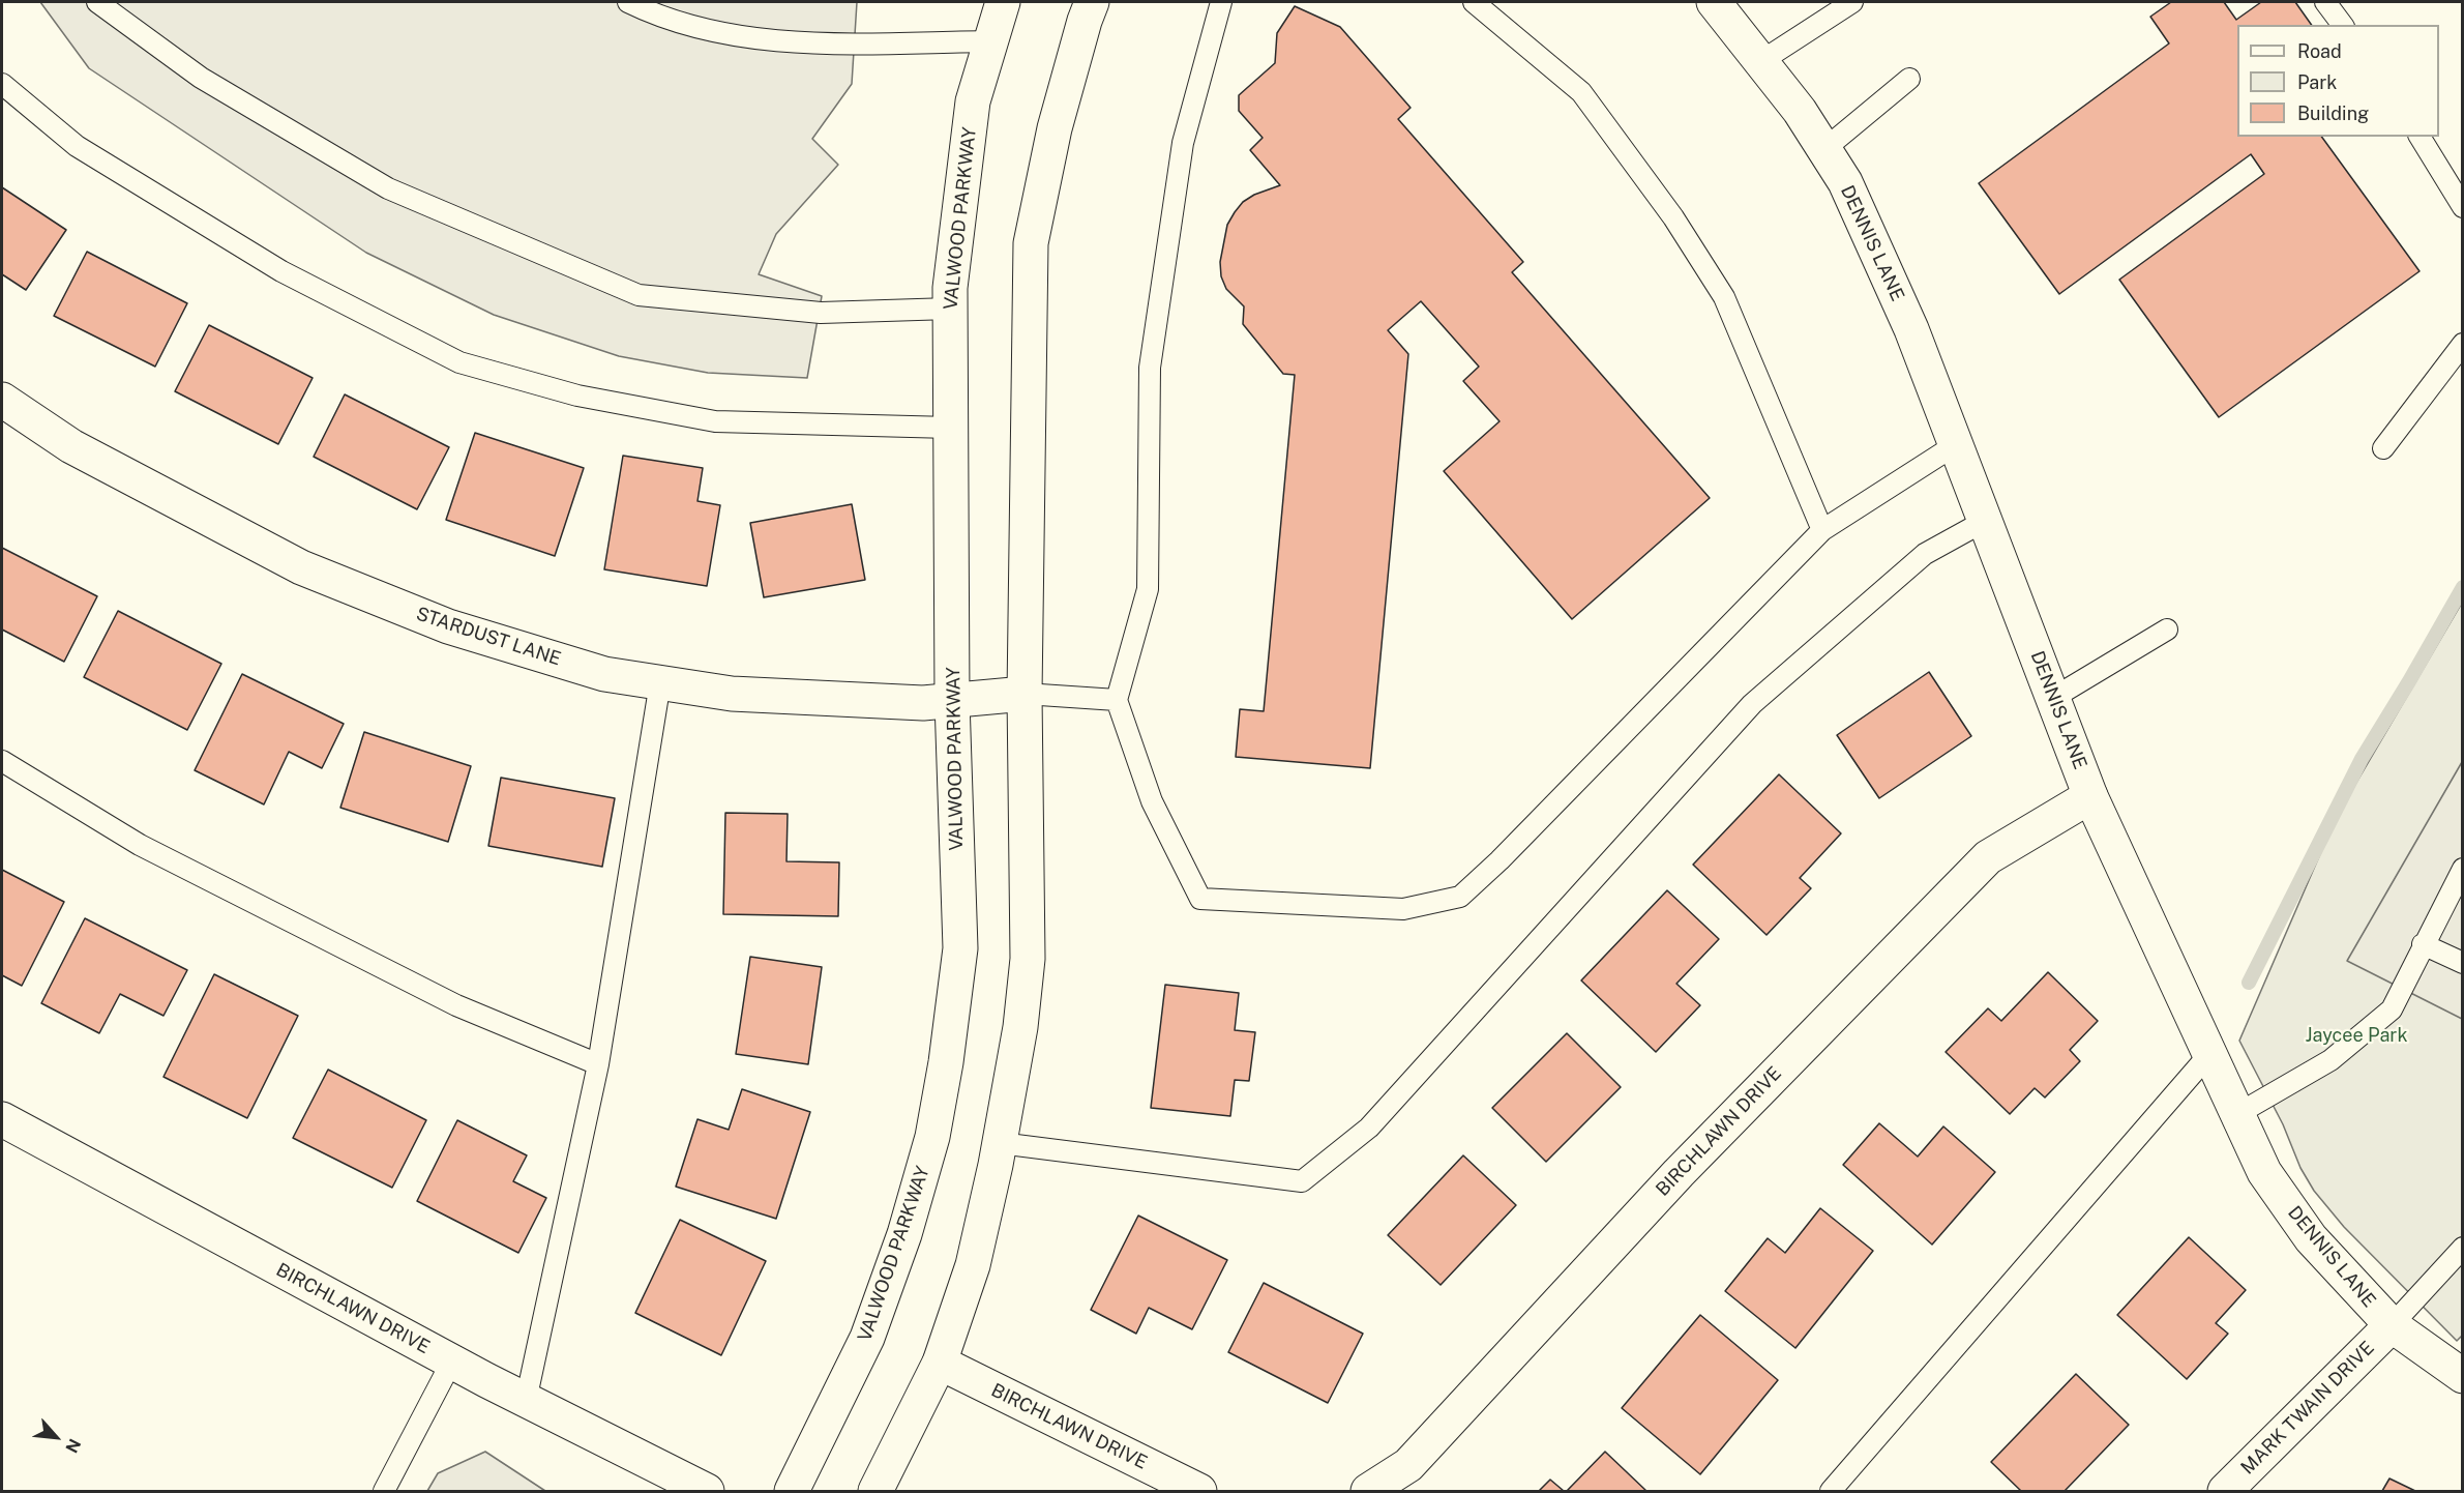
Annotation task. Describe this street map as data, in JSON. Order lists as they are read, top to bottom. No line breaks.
{"streets":{"street":["VALWOOD PARKWAY","DENNIS LANE","STARDUST LANE","BIRCHLAWN DRIVE","MARK TWAIN DRIVE"]},"crossings":[["VALWOOD PARKWAY","STARDUST LANE"],["DENNIS LANE","BIRCHLAWN DRIVE"],["DENNIS LANE","MARK TWAIN DRIVE"]],"parks":["Jaycee Park"],"legend":["Road","Park","Building"],"north":"bottom right"}
